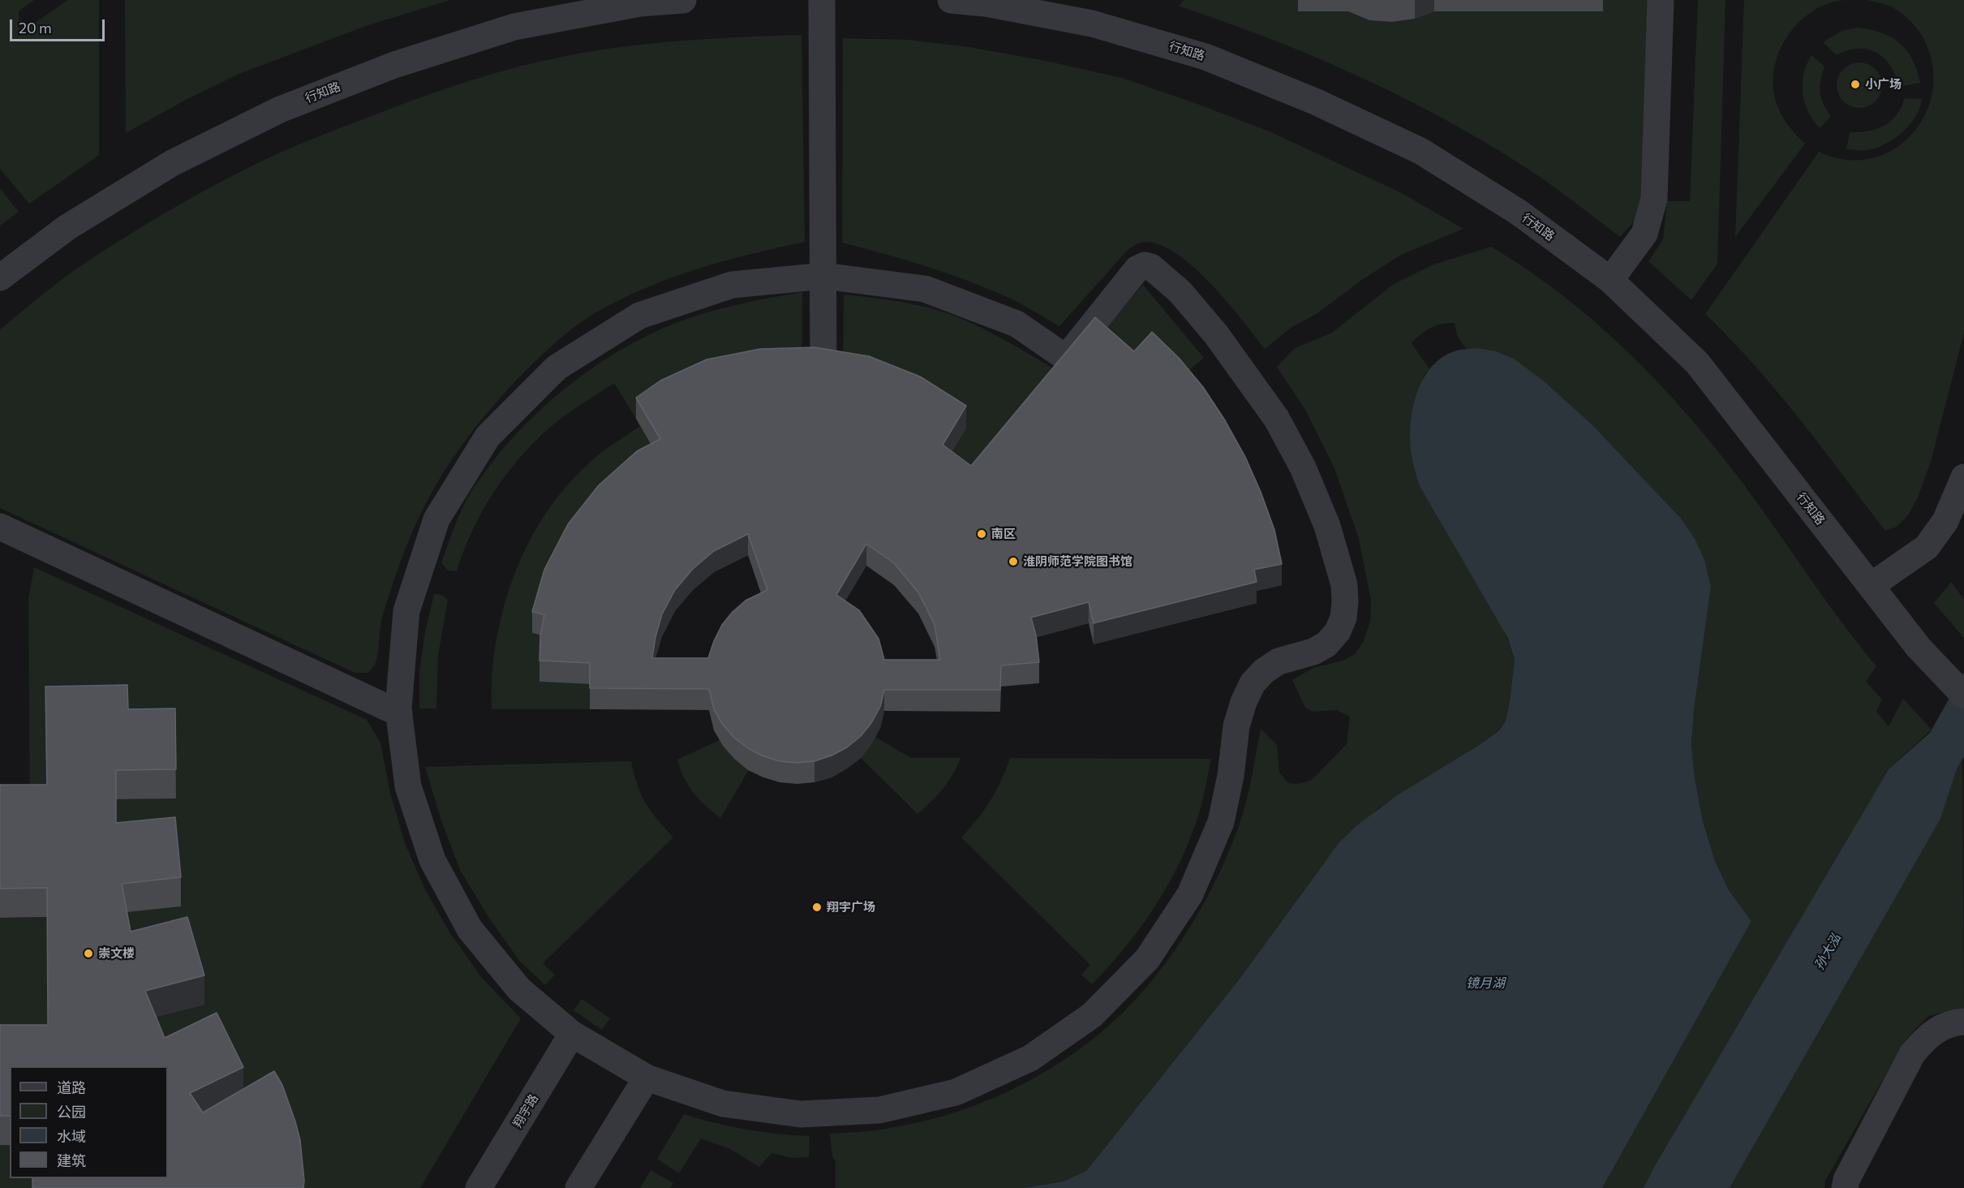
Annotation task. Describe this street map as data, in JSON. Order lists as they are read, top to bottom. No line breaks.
{"streets":{"lane":["行知路","翔宇路"]},"water":["孙大泓","镜月湖"],"places":["小广场","南区","淮阴师范学院图书馆","翔宇广场","崇文楼"],"legend":["道路","公园","水域","建筑"],"scale_bar":"20 m"}
